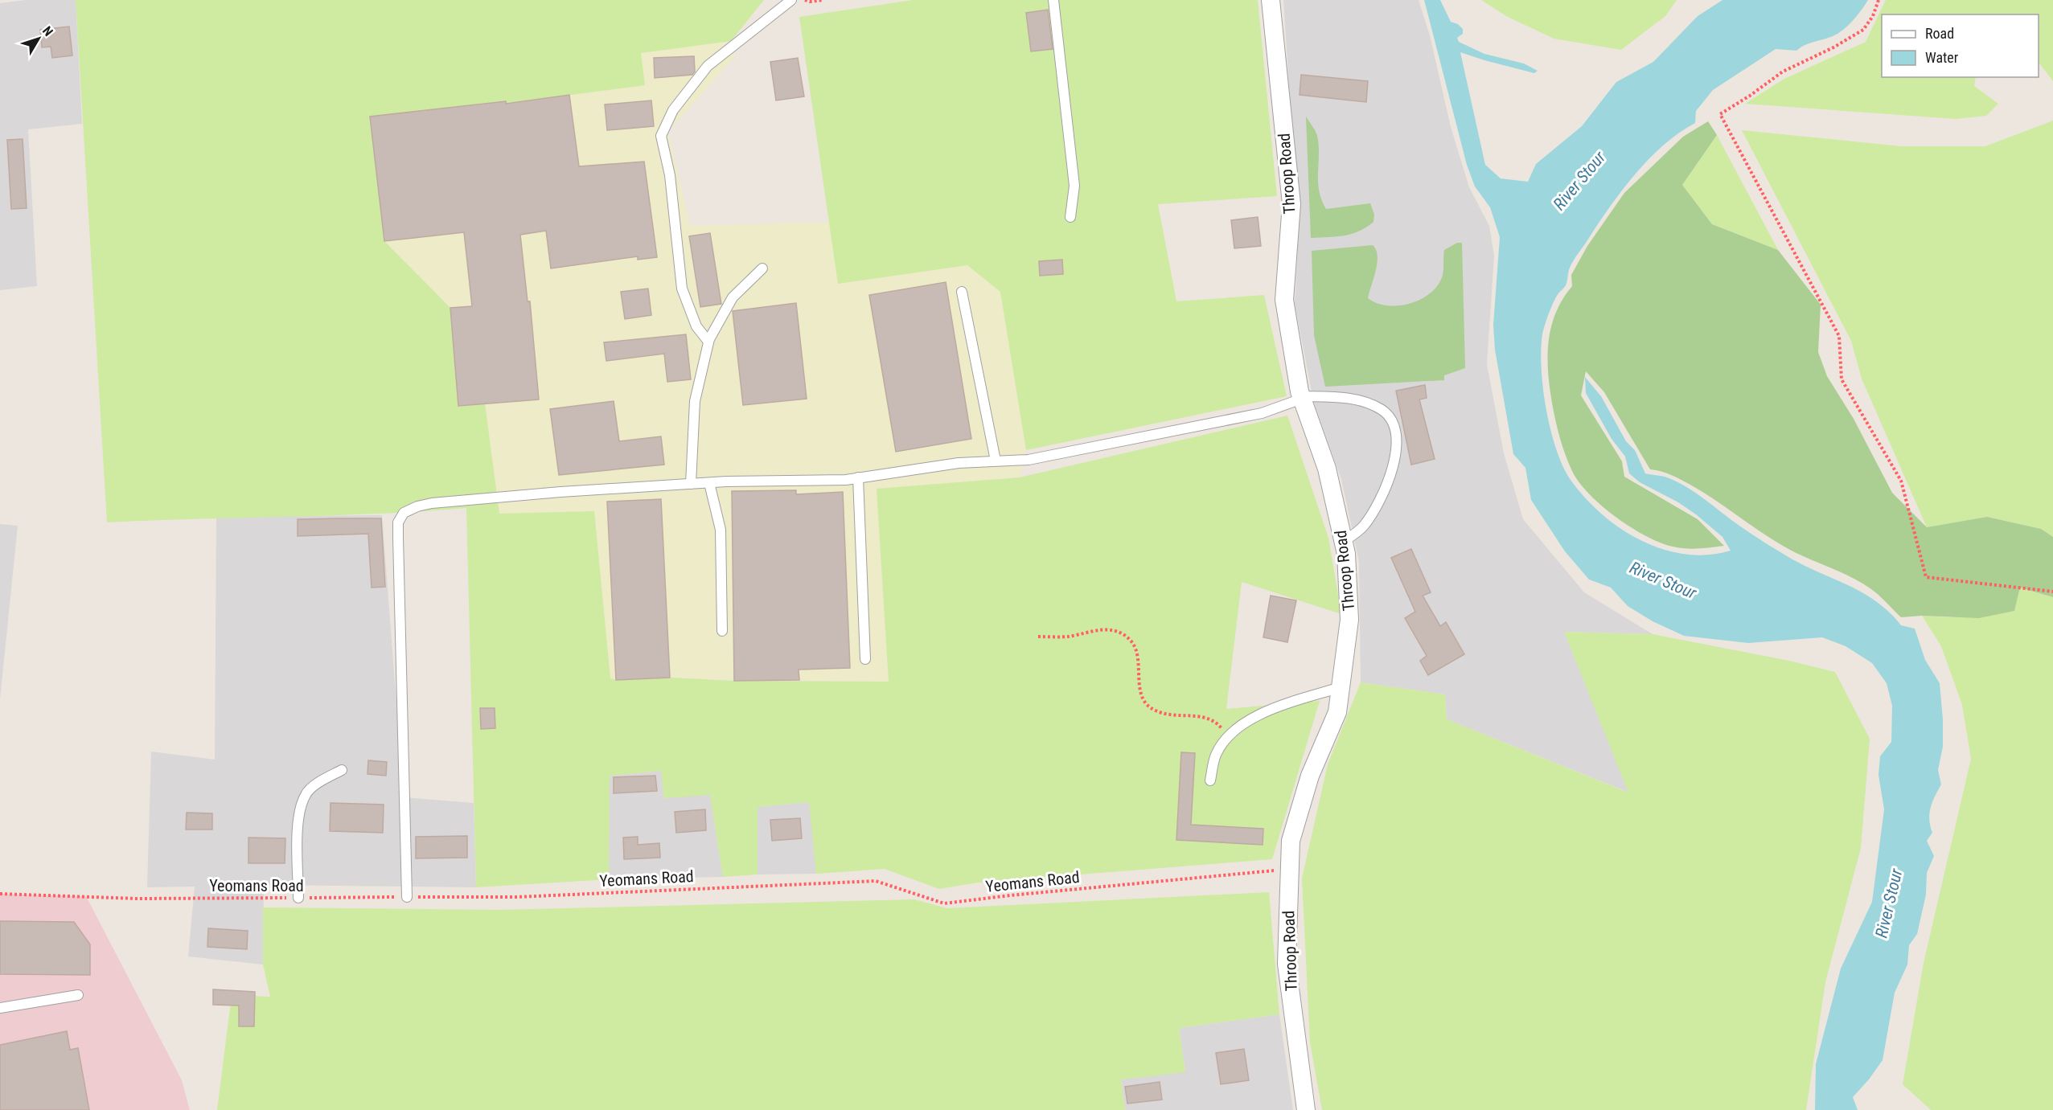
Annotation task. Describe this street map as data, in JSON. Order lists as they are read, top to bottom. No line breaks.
{"streets":{"street":["Throop Road"],"path":["Yeomans Road"]},"crossings":[["Throop Road","Yeomans Road"]],"water":["River Stour"],"legend":["Road","Water"],"north":"top right"}
